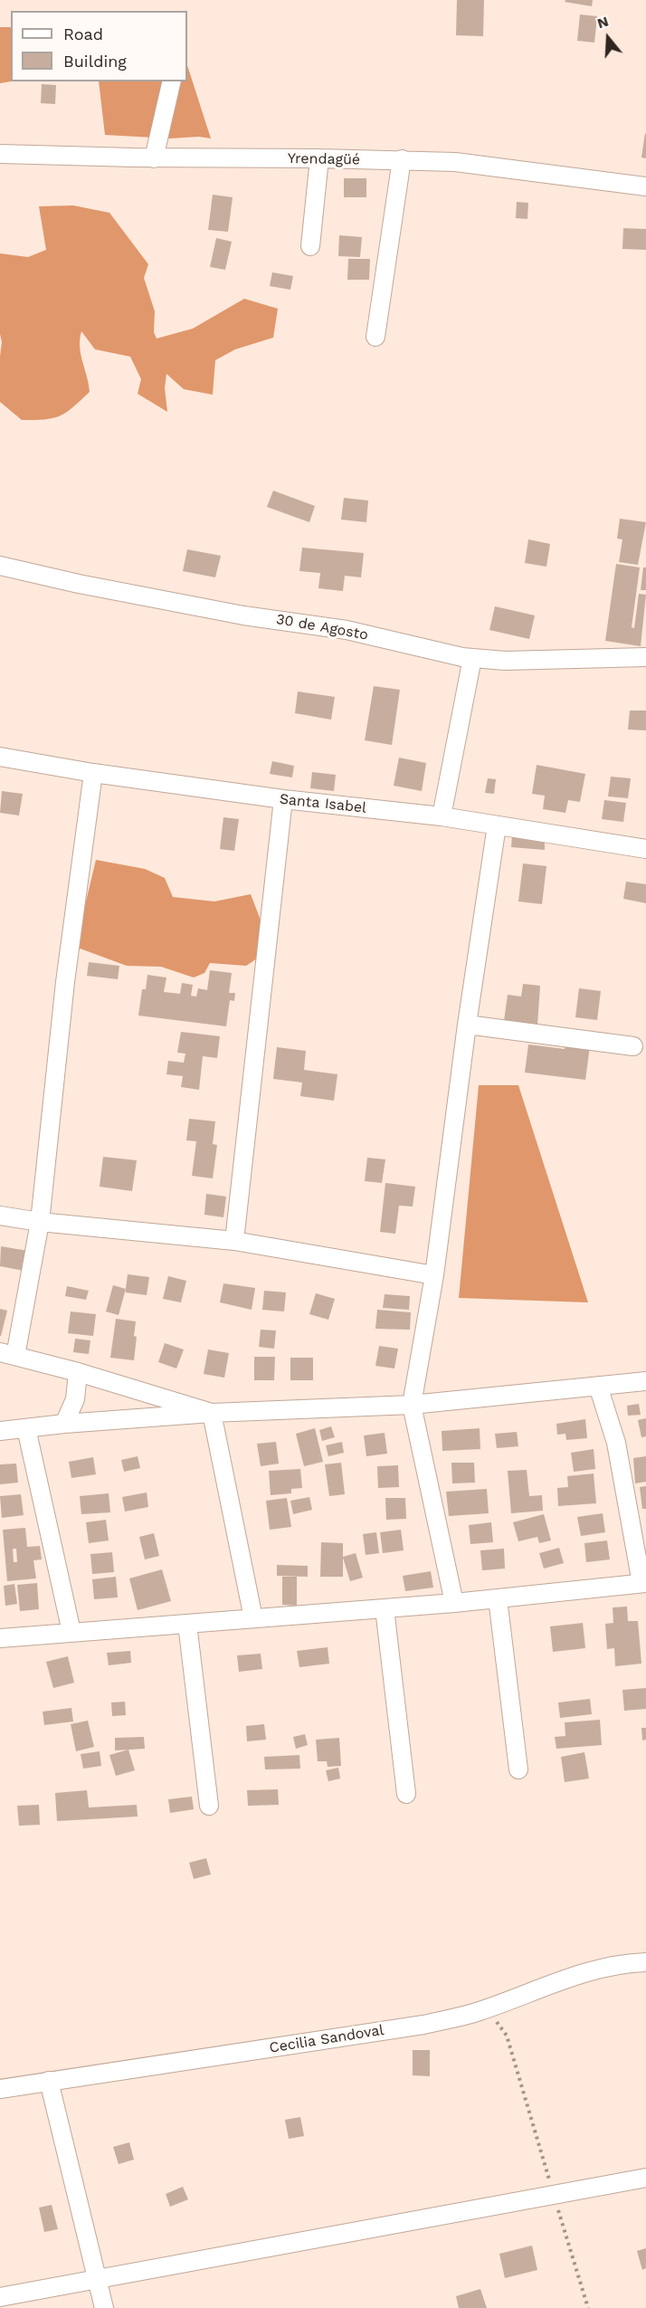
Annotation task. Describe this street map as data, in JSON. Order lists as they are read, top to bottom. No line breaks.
{"streets":{"street":["Yrendagüé","30 de Agosto","Santa Isabel","Cecilia Sandoval"]},"legend":["Road","Building"],"north":"top"}
